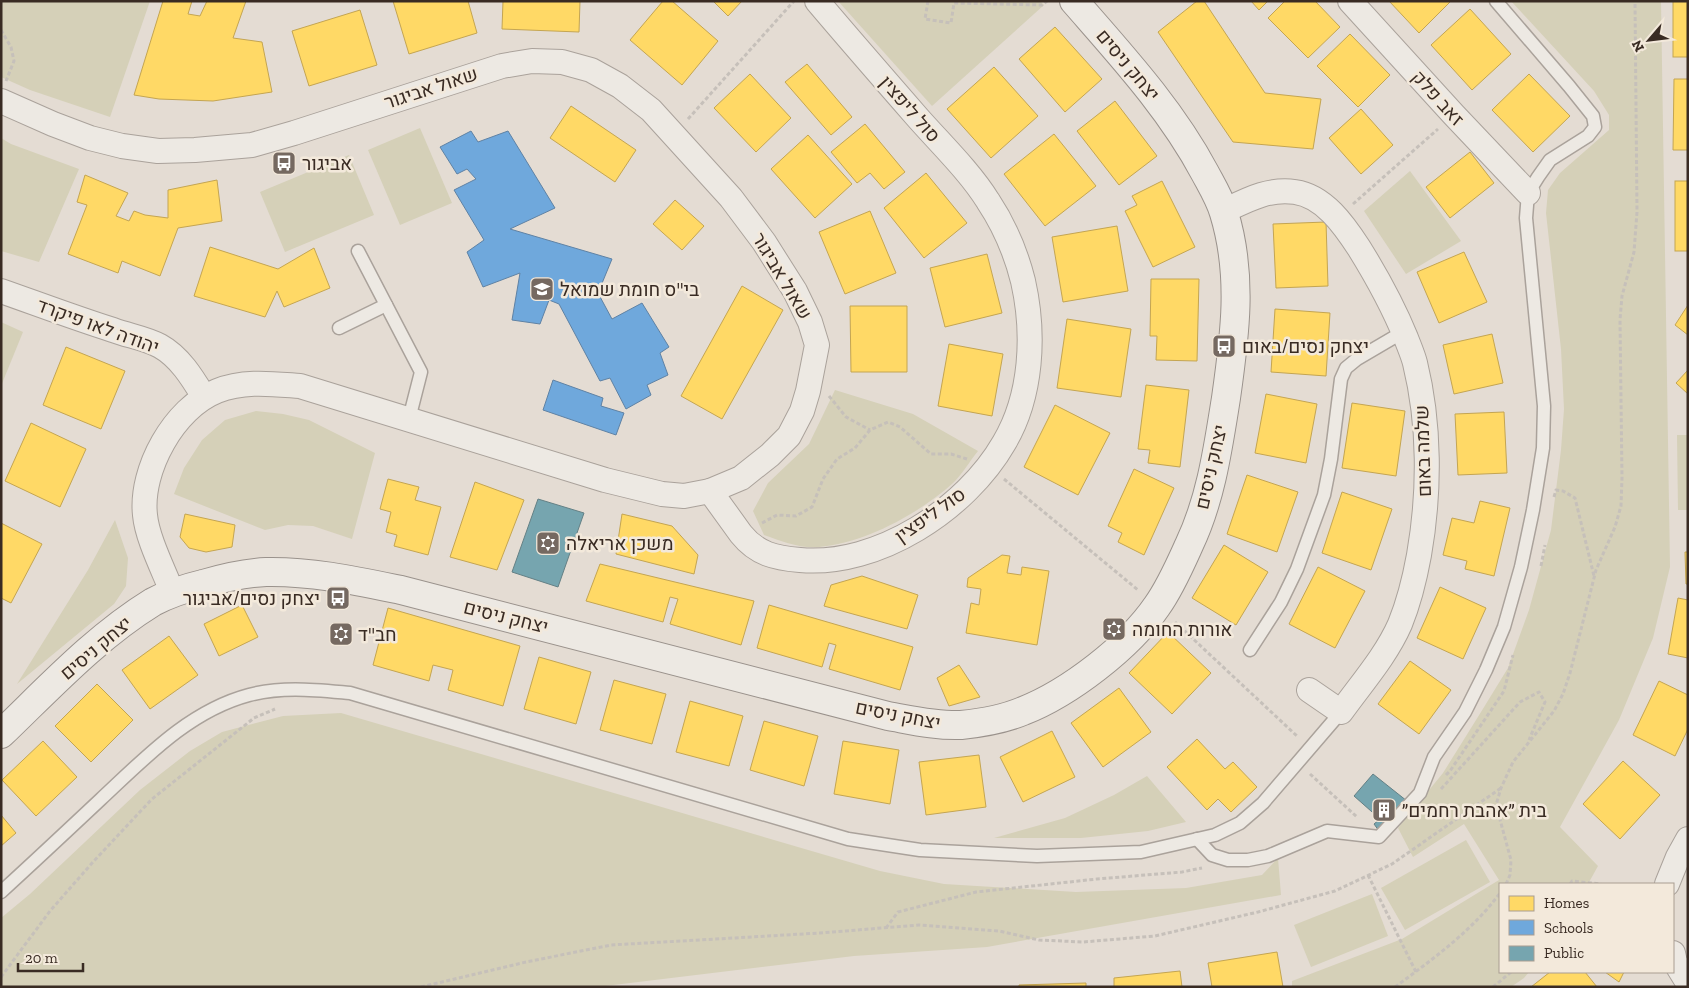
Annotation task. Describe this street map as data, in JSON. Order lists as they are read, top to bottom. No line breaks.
{"streets":{"street":["יצחק ניסים","שאול אביגור","זאב פלק","סול ליפצין","יהודה לאו פיקרד","שלמה באום"]},"crossings":[["יצחק ניסים","שאול אביגור"],["יצחק ניסים","שלמה באום"],["שאול אביגור","סול ליפצין"],["שאול אביגור","יהודה לאו פיקרד"]],"places":{"bus stop":["אביגור","יצחק נסים/באום","יצחק נסים/אביגור"],"school or university":["בי\"ס חומת שמואל"],"synagogue":["משכן אריאלה","אורות החומה","חב\"ד"],"building":["בית ״אהבת רחמים״"]},"legend":["Homes","Schools","Public"],"scale_bar":"20 m","north":"bottom left"}
